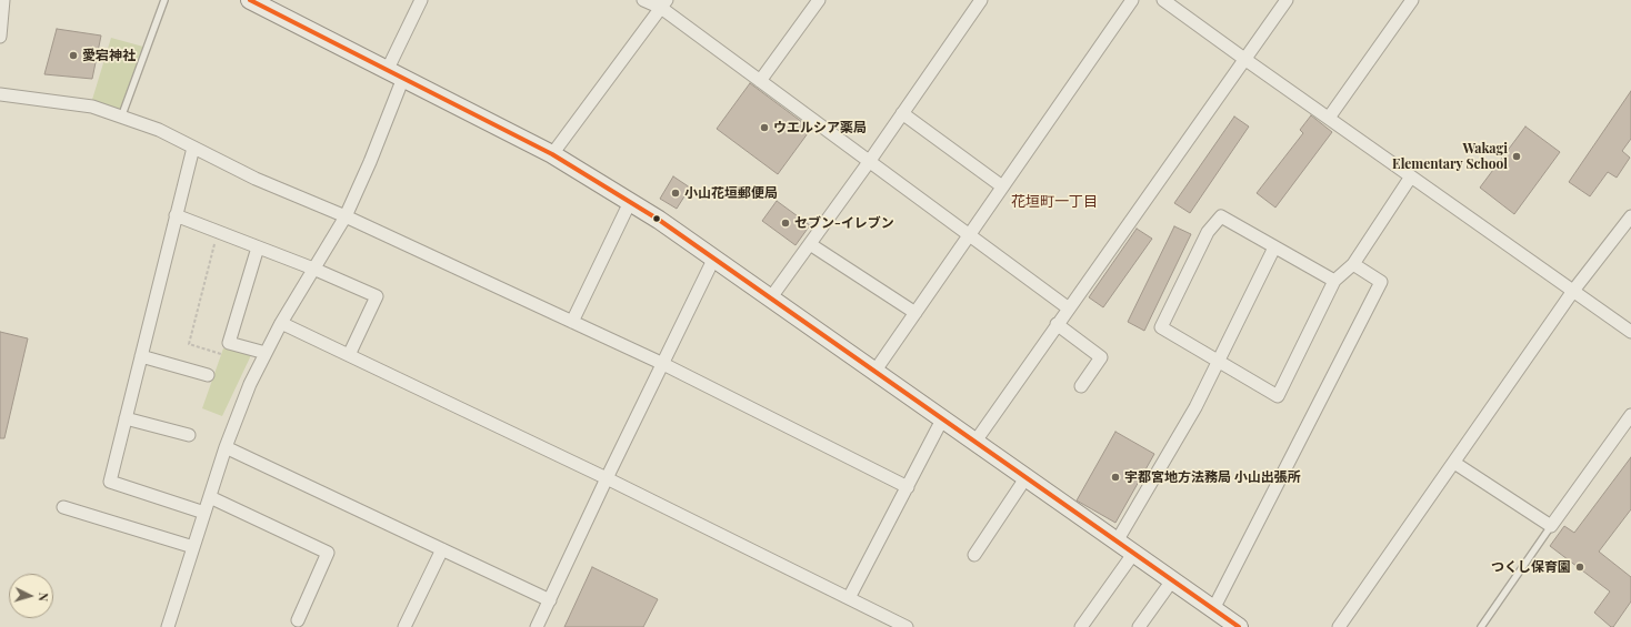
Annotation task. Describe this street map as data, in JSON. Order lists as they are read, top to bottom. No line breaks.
{"districts":["花垣町一丁目"],"places":["愛宕神社","ウエルシア薬局","Wakagi Elementary School","小山花垣郵便局","セブン-イレブン","宇都宮地方法務局 小山出張所","つくし保育園"],"north":"right"}
